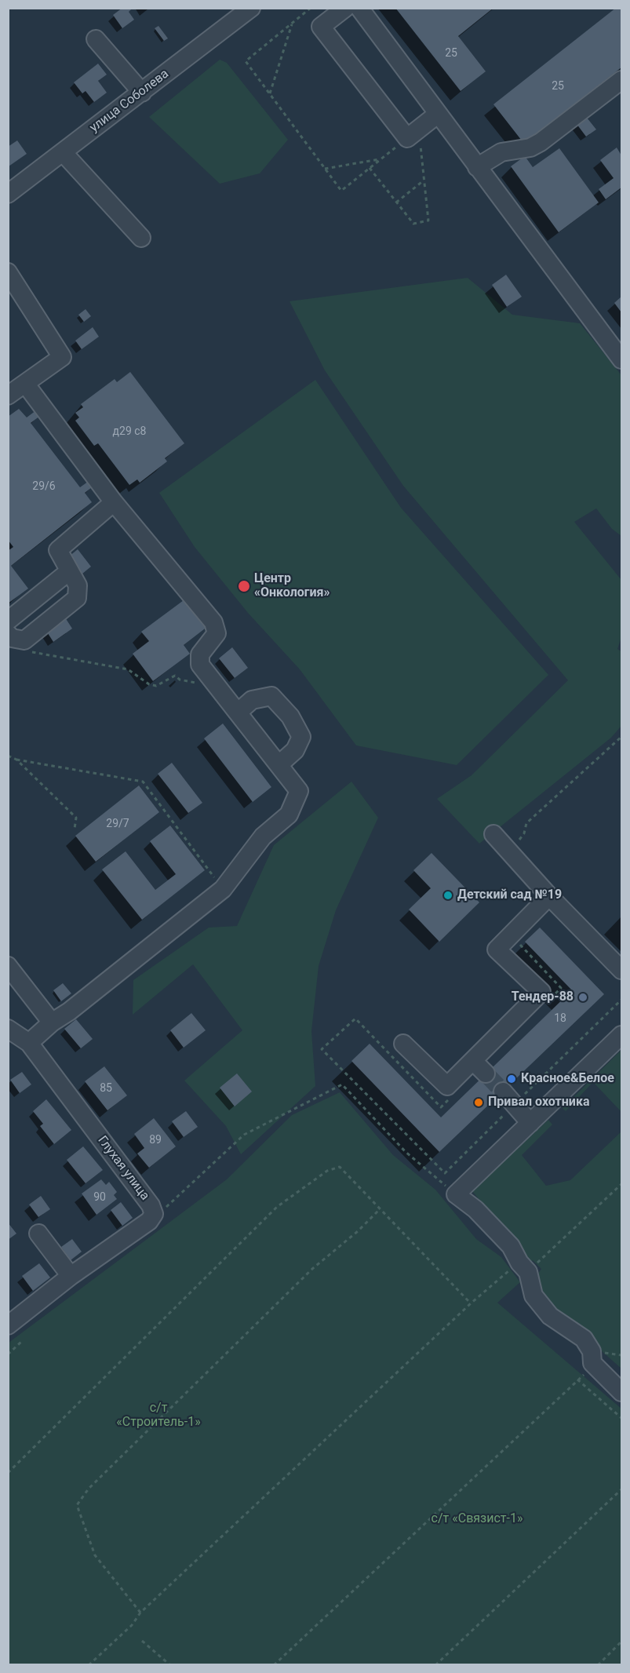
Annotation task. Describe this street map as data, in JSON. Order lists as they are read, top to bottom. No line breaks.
{"streets":{"street":["улица Соболева","Глухая улица"]},"parks":["с/т «Строитель-1»","с/т «Связист-1»"],"places":["Центр «Онкология»","Детский сад №19","Тендер-88","Красное&Белое","Привал охотника"],"house_numbers":["25","25","д29 с8","29/6","29/7","18","85","89","90"]}
